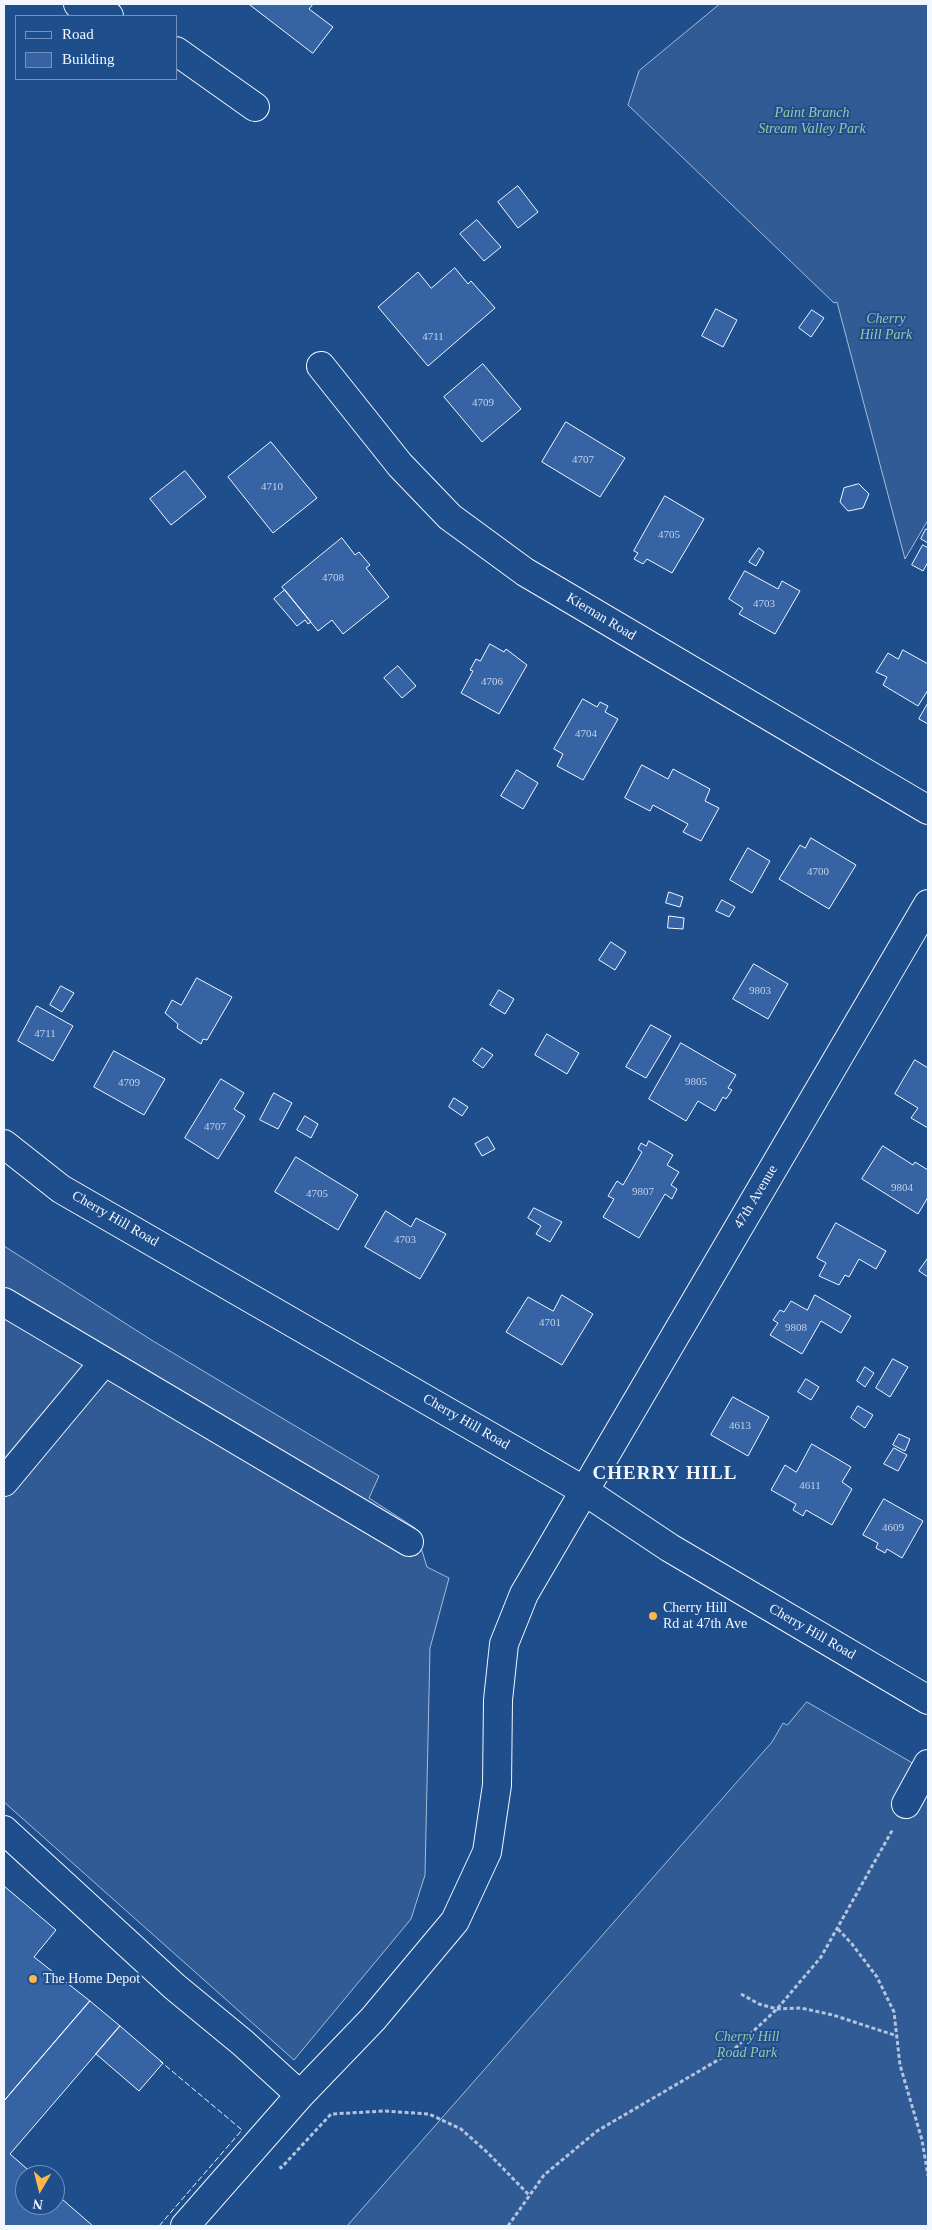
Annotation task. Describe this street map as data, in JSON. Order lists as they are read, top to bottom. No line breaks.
{"streets":{"street":["Kiernan Road","47th Avenue","Cherry Hill Road"]},"crossings":[["47th Avenue","Cherry Hill Road"]],"districts":["CHERRY HILL"],"parks":["Paint Branch Stream Valley Park","Cherry Hill Park","Cherry Hill Road Park"],"places":["Cherry Hill Rd at 47th Ave","The Home Depot"],"house_numbers":["4711","4709","4707","4710","4705","4708","4703","4706","4704","4700","9803","4711","9805","4709","4707","9804","9807","4705","4703","4701","9808","4613","4611","4609"],"legend":["Road","Building"],"north":"bottom"}
